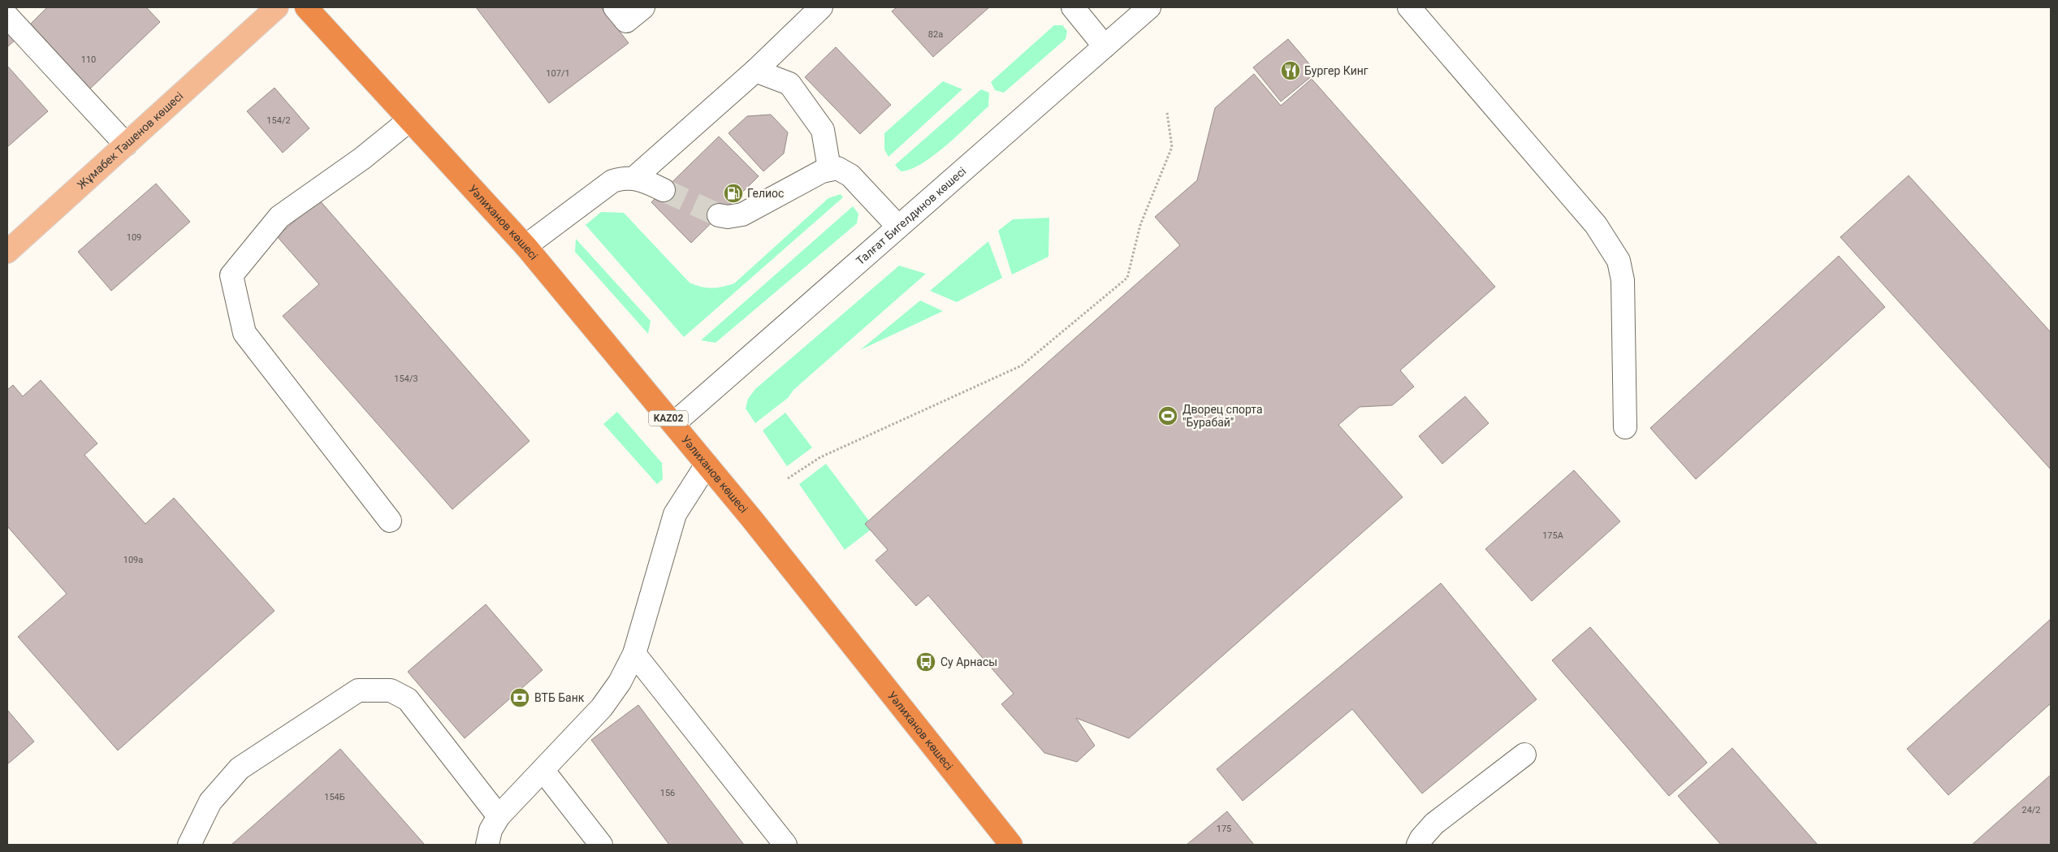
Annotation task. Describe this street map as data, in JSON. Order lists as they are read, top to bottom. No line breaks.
{"streets":{"highway":["Уәлиханов көшесі","KАZ02"],"main road":["Жұмабек Тәшенов көшесі"],"street":["Талғат Бигелдинов көшесі"]},"crossings":[["Талғат Бигелдинов көшесі","Уәлиханов көшесі"]],"places":{"restaurant":["Бургер Кинг"],"fuel station":["Гелиос"],"sports":["Дворец спорта \"Бурабай\""],"bus stop":["Су Арнасы"],"bank":["ВТБ Банк"]},"house_numbers":["82а","110","107/1","154/2","109","154/3","175А","109а","156","154Б","24/2","175"]}
